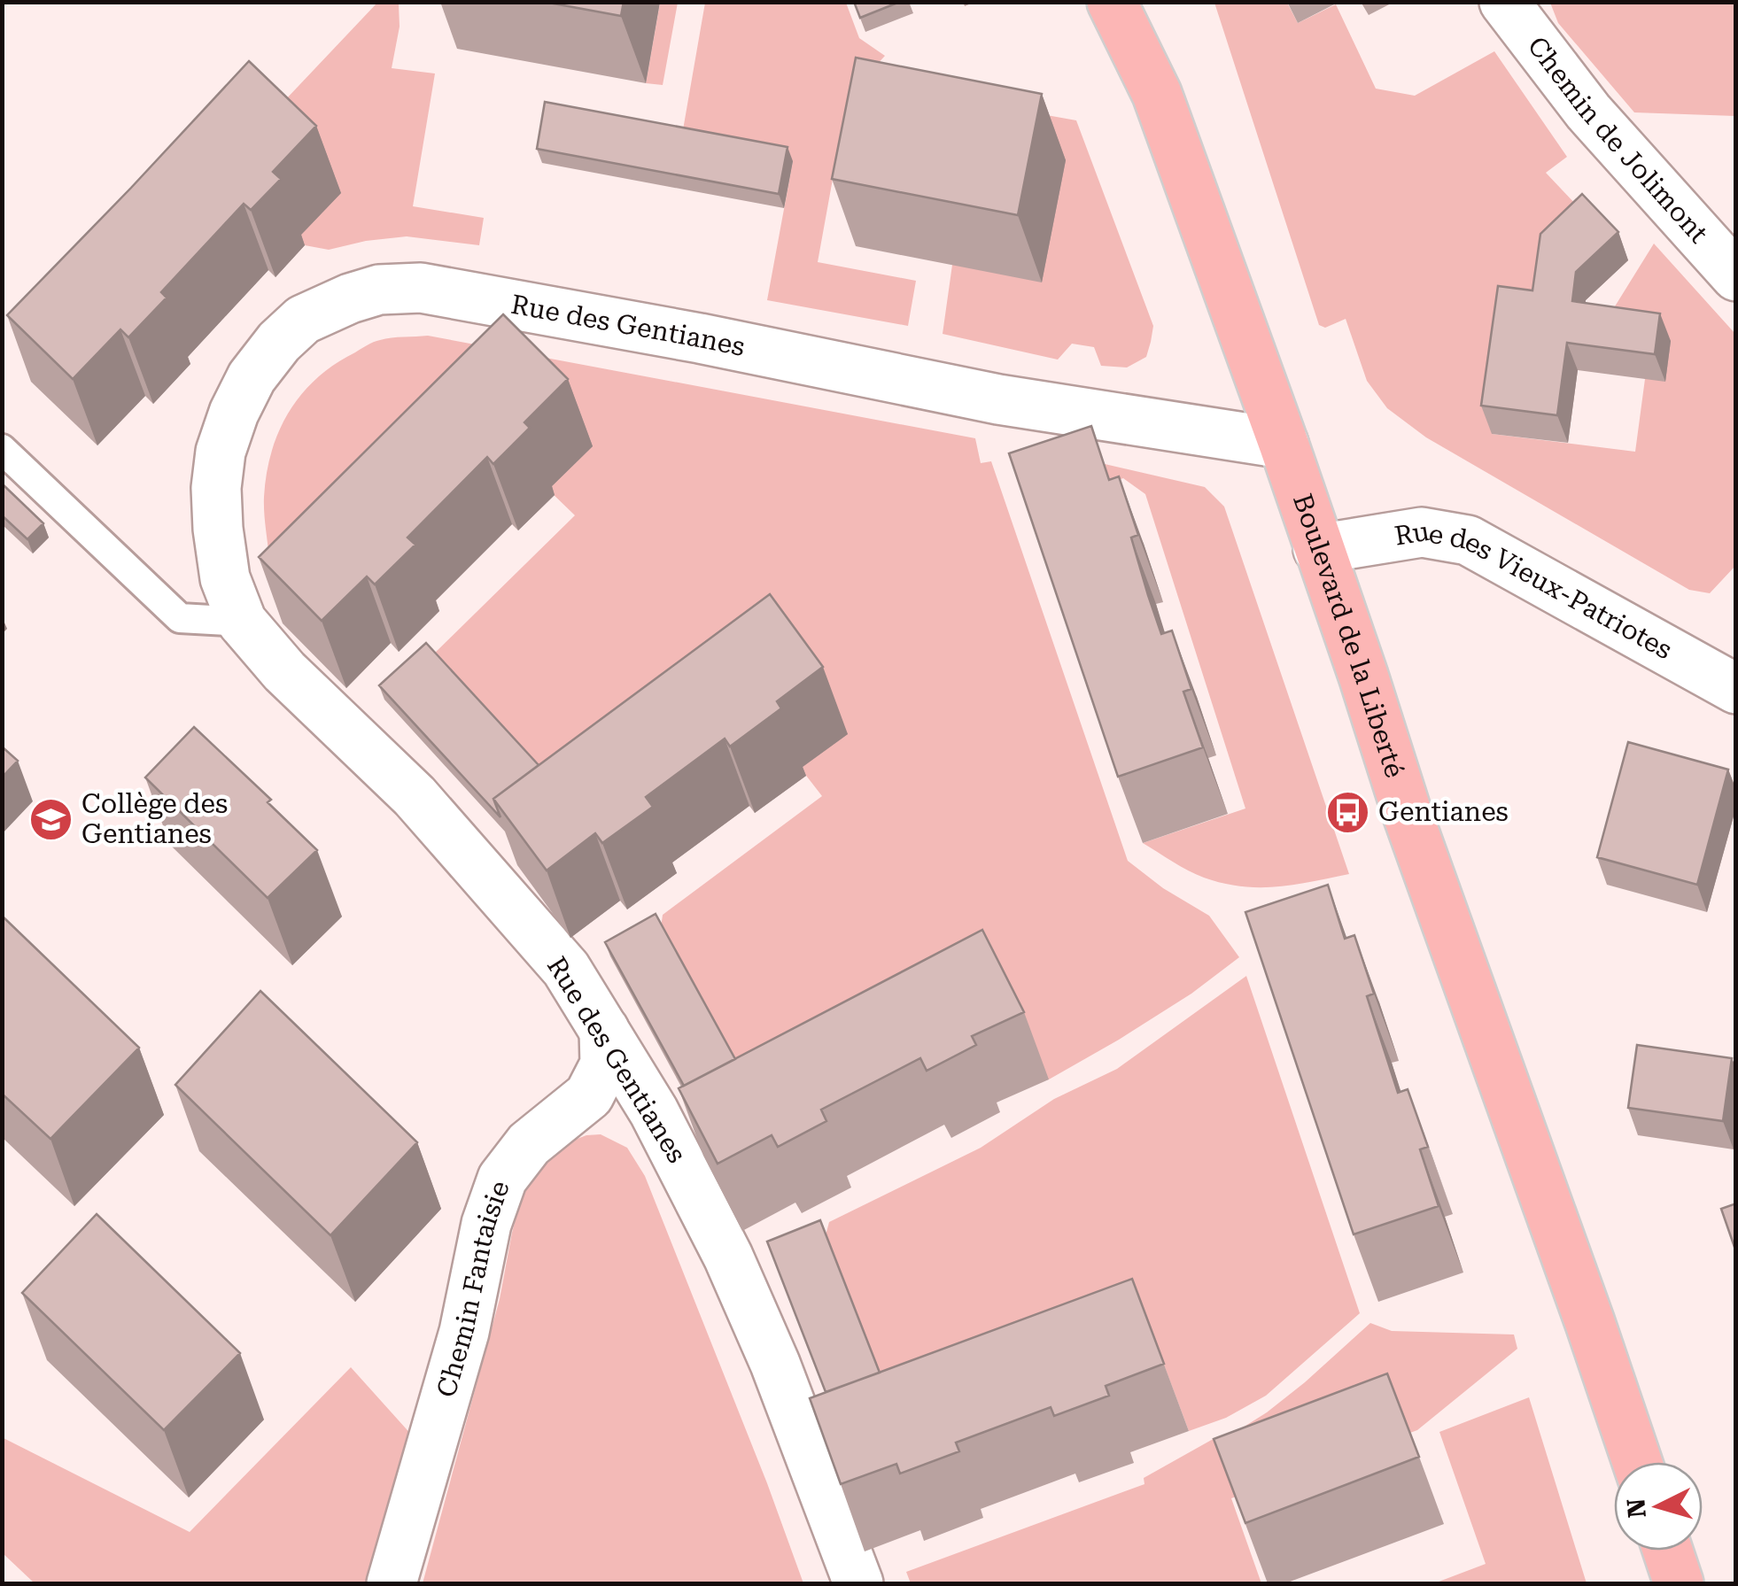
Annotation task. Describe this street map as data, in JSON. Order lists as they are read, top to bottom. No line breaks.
{"streets":{"main road":["Boulevard de la Liberté"],"street":["Chemin de Jolimont","Rue des Gentianes","Rue des Vieux-Patriotes","Chemin Fantaisie"]},"crossings":[["Rue des Gentianes","Boulevard de la Liberté"],["Rue des Gentianes","Chemin Fantaisie"],["Rue des Vieux-Patriotes","Boulevard de la Liberté"]],"places":{"bus stop":["Gentianes"],"school or university":["Collège des Gentianes"]},"north":"left"}
